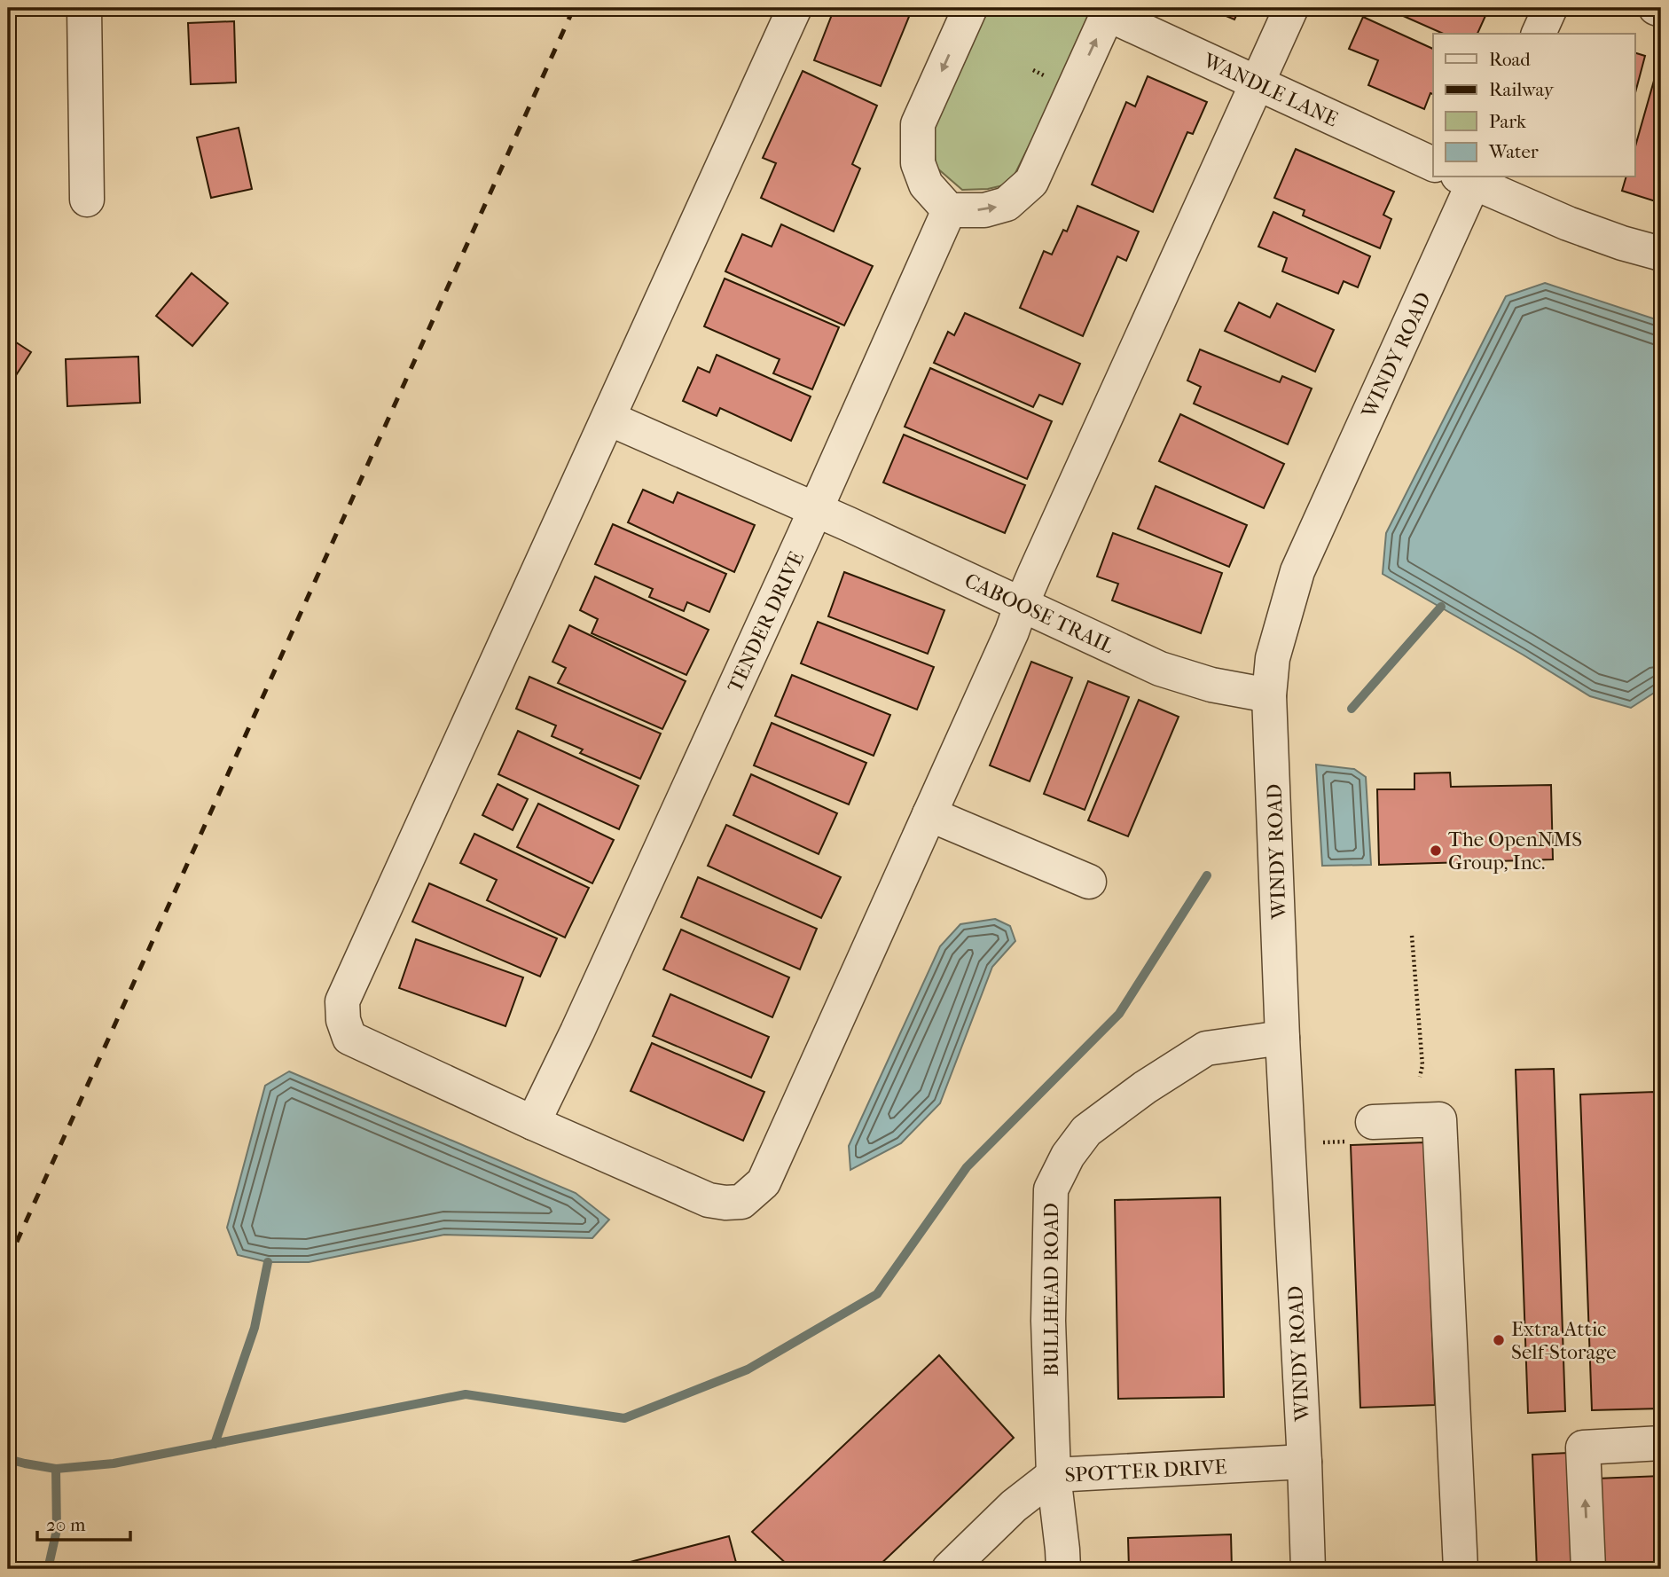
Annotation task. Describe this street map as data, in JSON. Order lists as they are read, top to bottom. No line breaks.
{"streets":{"street":["WANDLE LANE","WINDY ROAD","CABOOSE TRAIL","TENDER DRIVE","BULLHEAD ROAD","SPOTTER DRIVE"]},"crossings":[["WINDY ROAD","CABOOSE TRAIL"],["WINDY ROAD","BULLHEAD ROAD"],["WINDY ROAD","SPOTTER DRIVE"],["CABOOSE TRAIL","TENDER DRIVE"],["BULLHEAD ROAD","SPOTTER DRIVE"]],"places":["The OpenNMS Group, Inc.","Extra Attic Self-Storage"],"legend":["Road","Railway","Park","Water"],"scale_bar":"20 m"}
